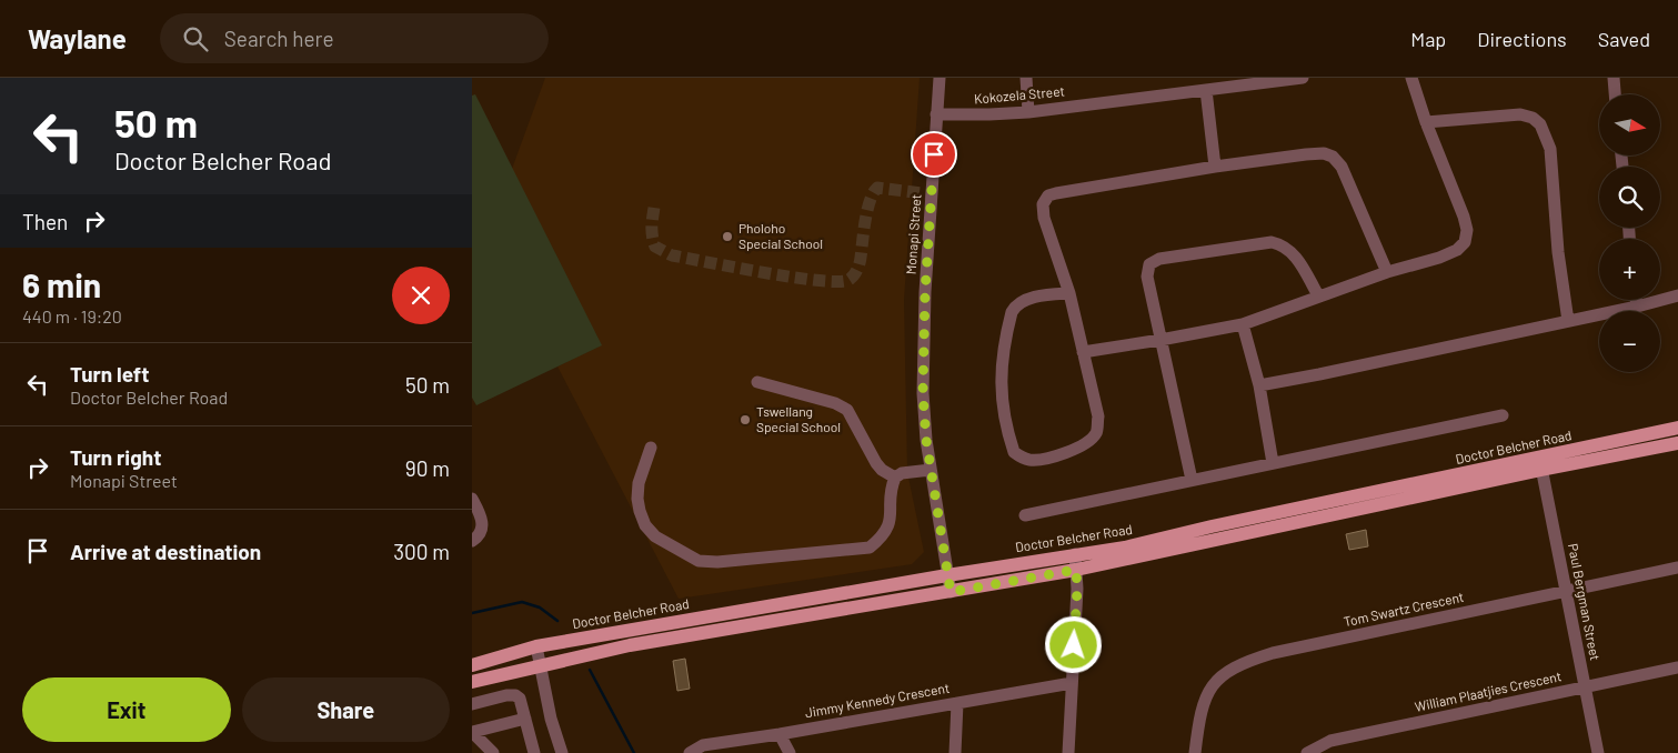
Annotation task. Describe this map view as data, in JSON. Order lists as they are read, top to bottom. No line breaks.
{"streets":{"main road":["Doctor Belcher Road"],"street":["Kokozela Street","Monapi Street","Paul Bergman Street","Tom Swartz Crescent","William Plaatjies Crescent","Jimmy Kennedy Crescent"]},"crossings":[["Kokozela Street","Monapi Street"],["Monapi Street","Doctor Belcher Road"],["Doctor Belcher Road","Paul Bergman Street"],["Paul Bergman Street","Tom Swartz Crescent"],["Paul Bergman Street","William Plaatjies Crescent"]],"places":["Pholoho Special School","Tswellang Special School"],"north":"right","page":{"header":"Waylane","search":"Search here","nav":["Map","Directions","Saved"],"turn":["50 m","Doctor Belcher Road"],"map_buttons":["+","−"],"then":"Then","heading":["6 min","440 m · 19:20"],"list":[{"name":"Turn left","note":"Doctor Belcher Road","value":"50 m"},{"name":"Turn right","note":"Monapi Street","value":"90 m"},{"name":"Arrive at destination","value":"300 m"}],"buttons":["Exit","Share"]}}
